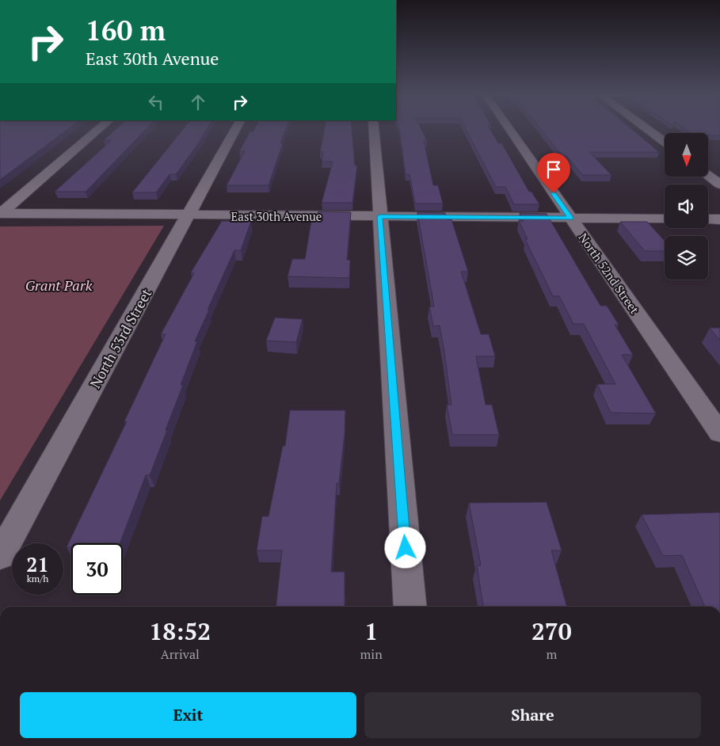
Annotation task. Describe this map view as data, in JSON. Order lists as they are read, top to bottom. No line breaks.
{"streets":{"street":["East 30th Avenue","North 52nd Street","North 53rd Street"]},"crossings":[["East 30th Avenue","North 52nd Street"],["East 30th Avenue","North 53rd Street"]],"parks":["Grant Park"],"north":"bottom","page":{"turn":["160 m","East 30th Avenue"],"speed":"21 km/h","limit":"30","eta":["18:52","Arrival","1","min","270","m"],"buttons":["Exit","Share"]}}
